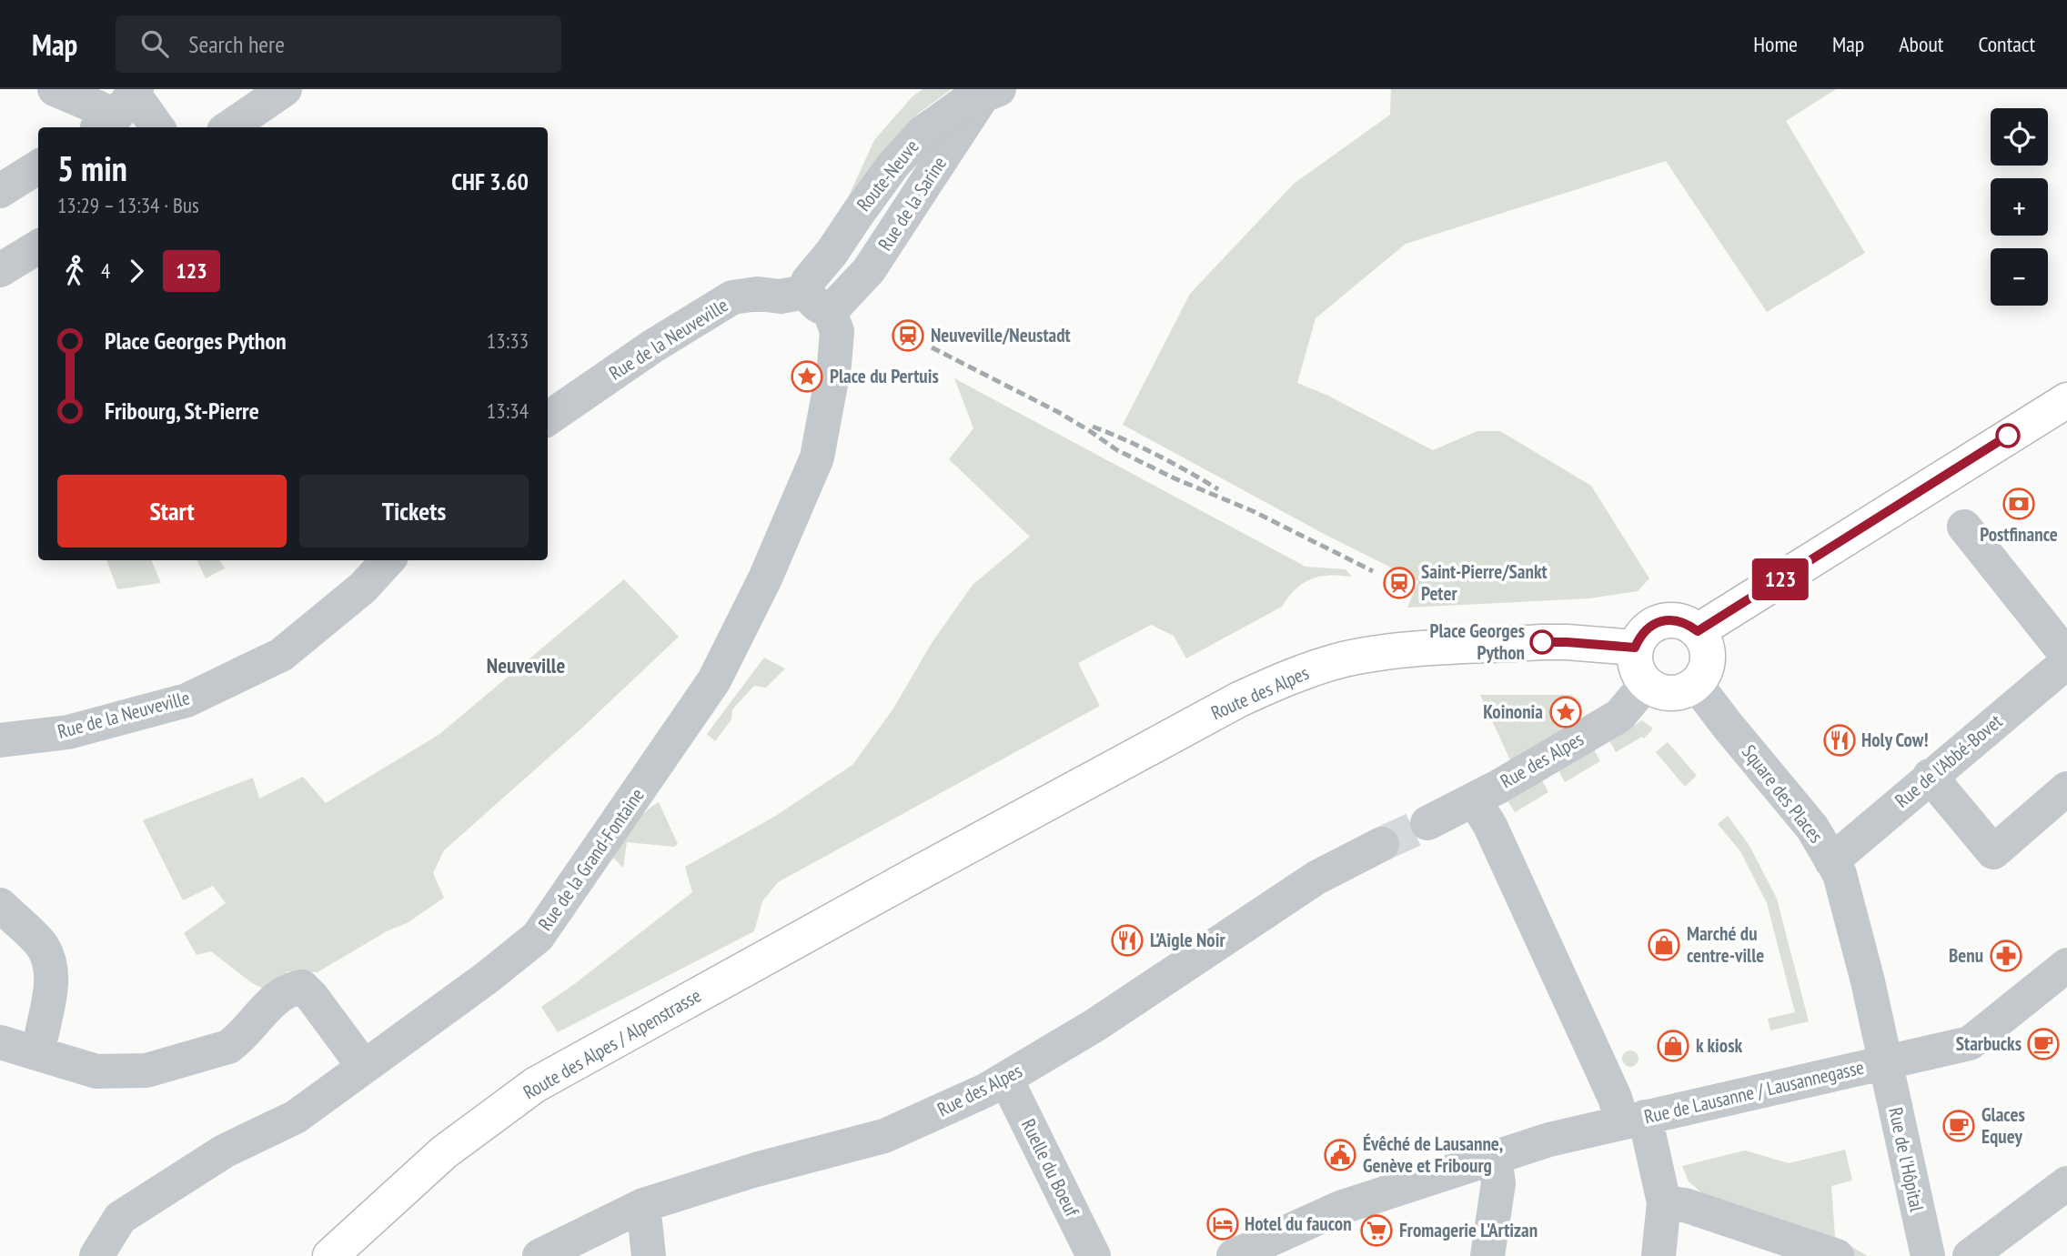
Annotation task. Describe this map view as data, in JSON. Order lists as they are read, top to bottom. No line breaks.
{"streets":{"main road":["Route des Alpes","Route des Alpes / Alpenstrasse"],"street":["Route-Neuve","Rue de la Sarine","Rue de la Neuveville","Rue des Alpes","Rue de l'Abbé-Bovet","Square des Places","Rue de la Grand-Fontaine","Rue de Lausanne / Lausannegasse","Rue de l'Hôpital","Ruelle du Boeuf"]},"crossings":[["Route-Neuve","Rue de la Sarine"],["Route-Neuve","Rue de la Neuveville"],["Route-Neuve","Rue de la Grand-Fontaine"],["Rue de la Sarine","Rue de la Neuveville"],["Rue de la Sarine","Rue de la Grand-Fontaine"],["Rue de la Neuveville","Rue de la Grand-Fontaine"],["Route des Alpes","Rue des Alpes"],["Route des Alpes","Square des Places"],["Route des Alpes","Route des Alpes / Alpenstrasse"],["Rue des Alpes","Square des Places"],["Rue des Alpes","Ruelle du Boeuf"],["Rue de l'Abbé-Bovet","Square des Places"],["Square des Places","Rue de Lausanne / Lausannegasse"],["Square des Places","Rue de l'Hôpital"],["Rue de Lausanne / Lausannegasse","Rue de l'Hôpital"]],"districts":["Neuveville"],"places":{"station":["Neuveville/Neustadt","Saint-Pierre/Sankt Peter"],"place":["Place du Pertuis","Koinonia"],"bank":["Postfinance"],"other":["Place Georges Python"],"restaurant":["Holy Cow!","L’Aigle Noir"],"shop":["Marché du centre-ville","k kiosk"],"pharmacy":["Benu"],"cafe":["Starbucks","Glaces Equey"],"public building":["Évêché de Lausanne, Genève et Fribourg"],"hotel":["Hotel du faucon"],"supermarket":["Fromagerie L'Artizan"]},"lines":["bus line 123"],"page":{"header":"Map","search":"Search here","nav":["Home","Map","About","Contact"],"on_map":"123","map_buttons":["+","−"],"heading":["5 min","13:29 – 13:34 · Bus","CHF 3.60"],"legs":["4","123"],"list":[{"name":"Place Georges Python","value":"13:33"},{"name":"Fribourg, St-Pierre","value":"13:34"}],"buttons":["Start","Tickets"]}}
